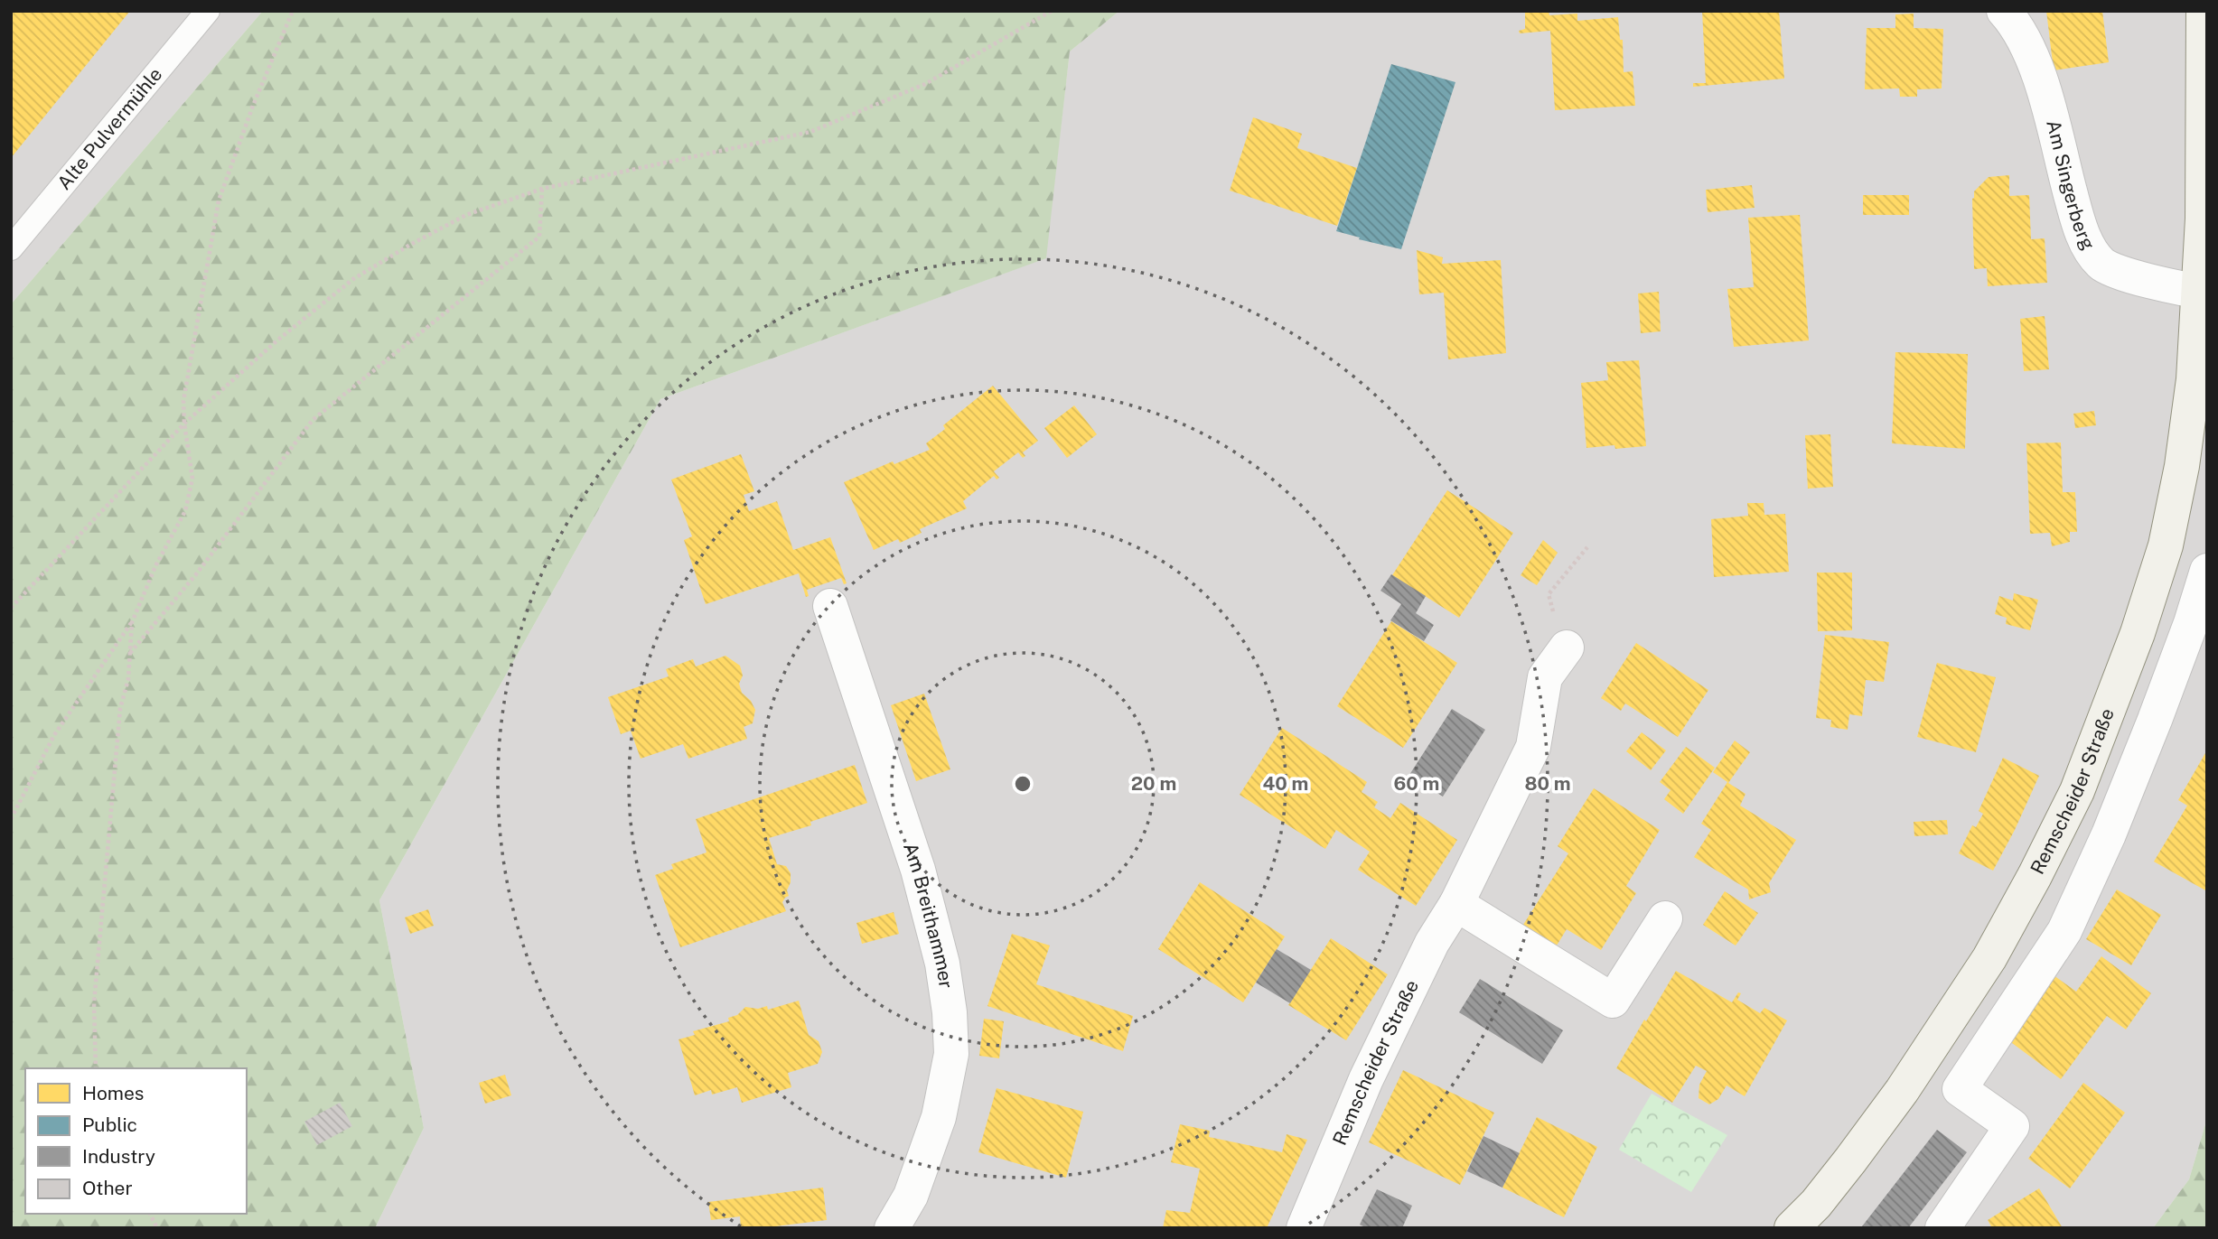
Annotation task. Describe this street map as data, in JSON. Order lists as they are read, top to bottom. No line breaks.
{"streets":{"main road":["Remscheider Straße"],"street":["Am Singerberg","Am Breithammer"],"lane":["Alte Pulvermühle"]},"crossings":[["Am Singerberg","Remscheider Straße"]],"legend":["Homes","Public","Industry","Other"],"rings":["20 m","40 m","60 m","80 m"]}
